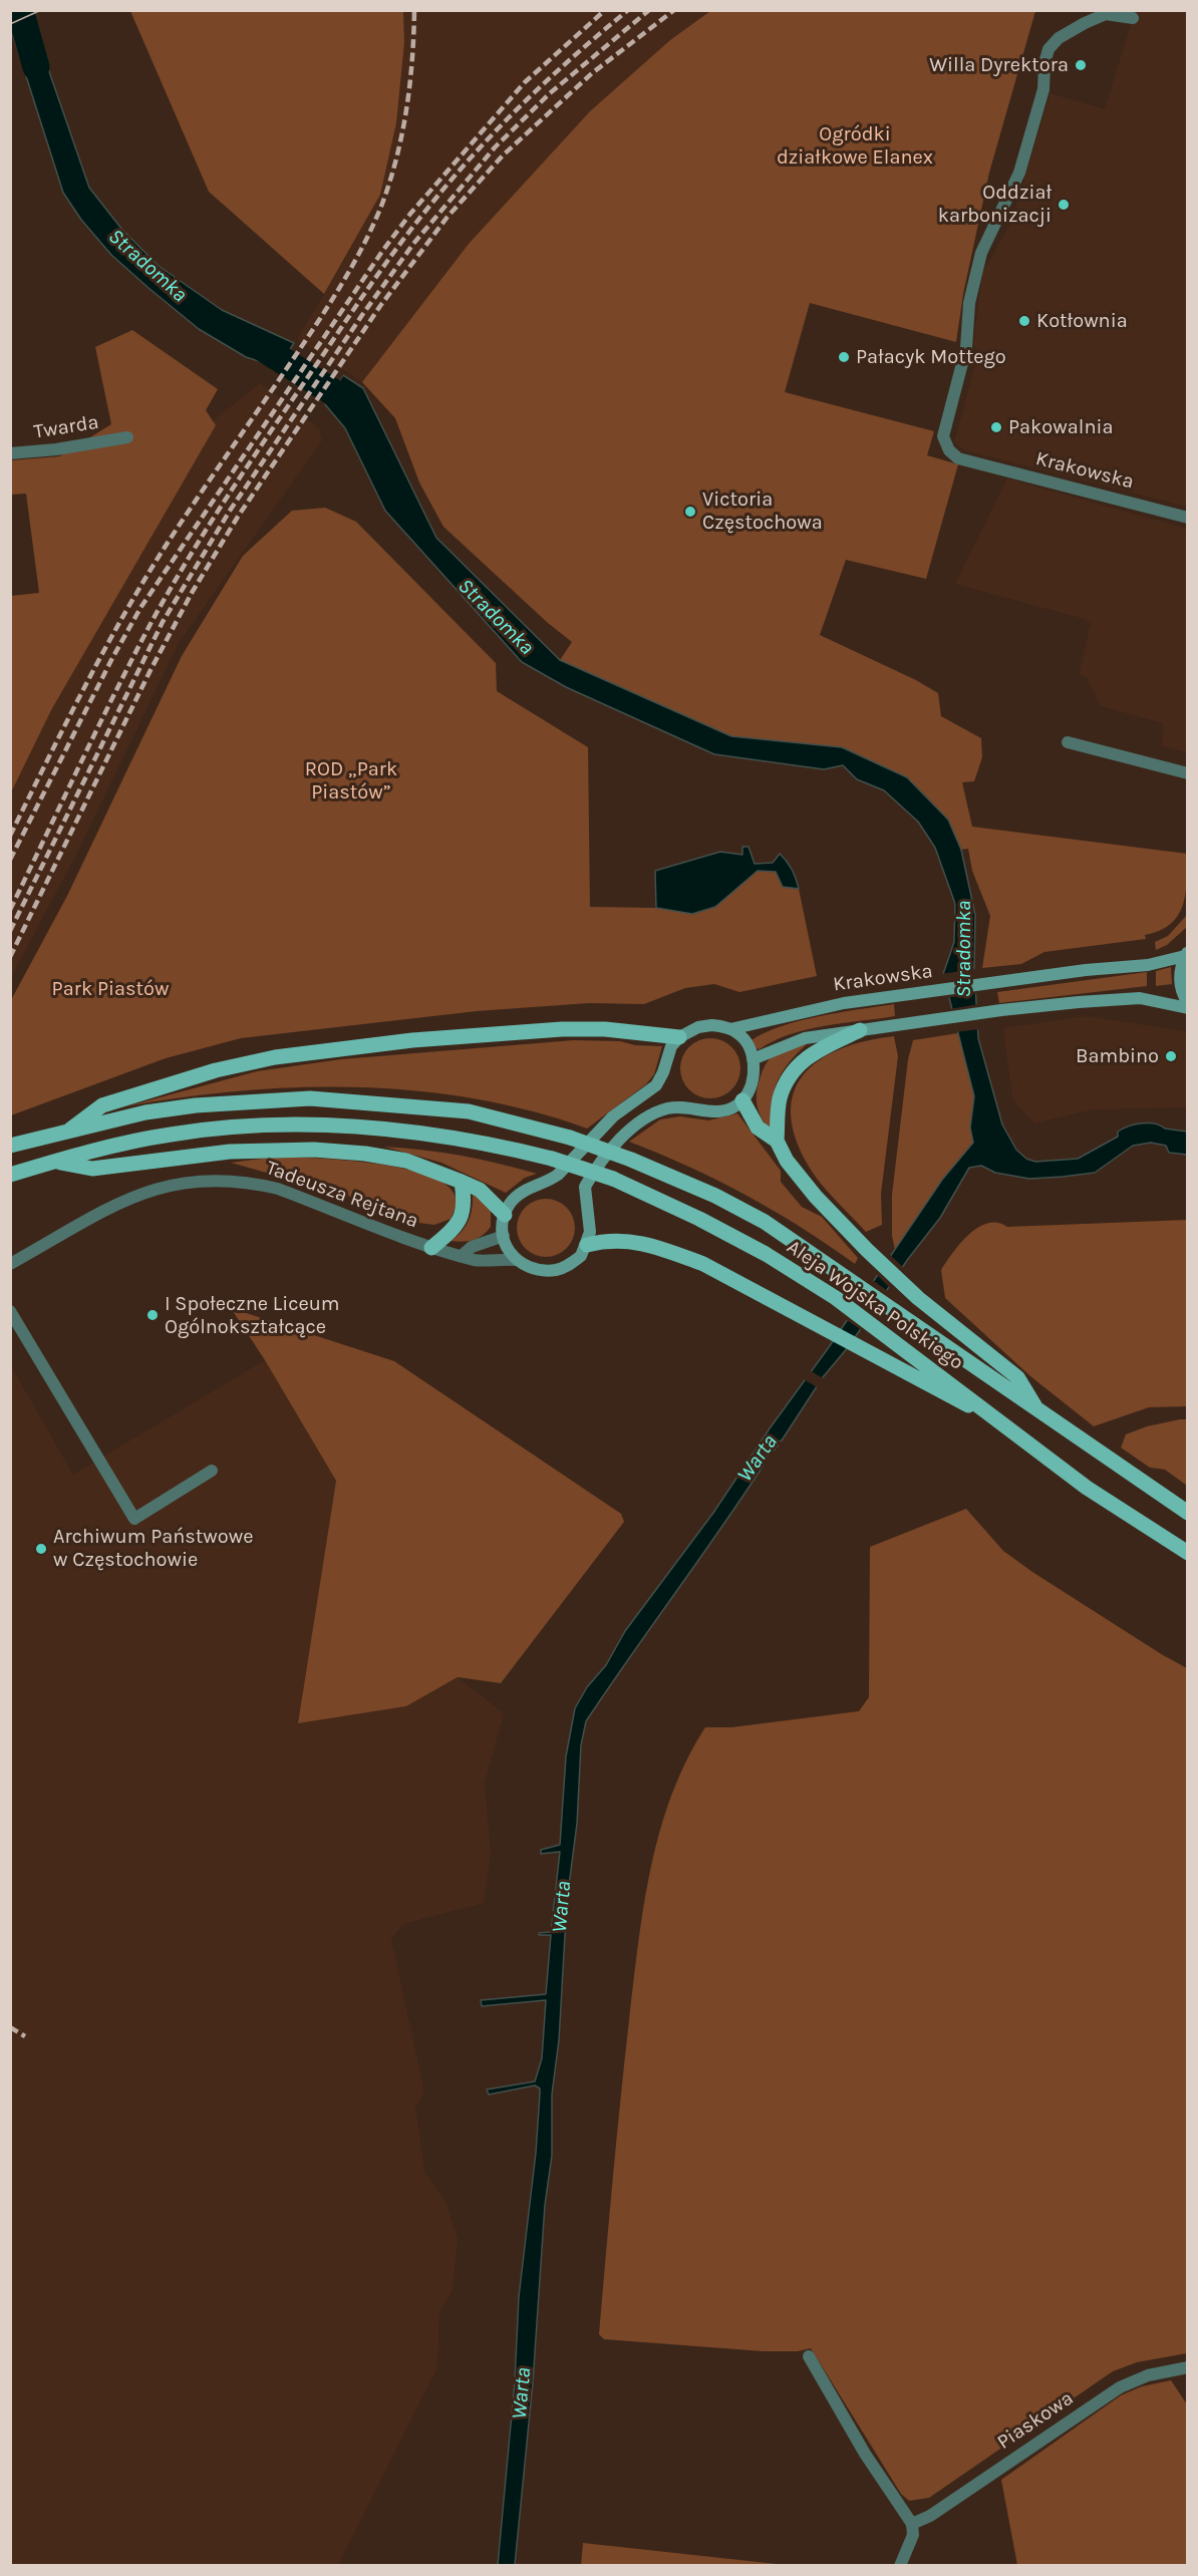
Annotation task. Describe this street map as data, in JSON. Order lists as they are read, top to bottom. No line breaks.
{"streets":{"main road":["Krakowska","Aleja Wojska Polskiego"],"street":["Twarda","Tadeusza Rejtana","Piaskowa"]},"water":["Stradomka","Warta"],"parks":["Ogródki działkowe Elanex","ROD „Park Piastów”","Park Piastów"],"places":["Willa Dyrektora","Oddział karbonizacji","Kotłownia","Pałacyk Mottego","Pakowalnia","Victoria Częstochowa","Bambino","I Społeczne Liceum Ogólnokształcące","Archiwum Państwowe w Częstochowie"]}
